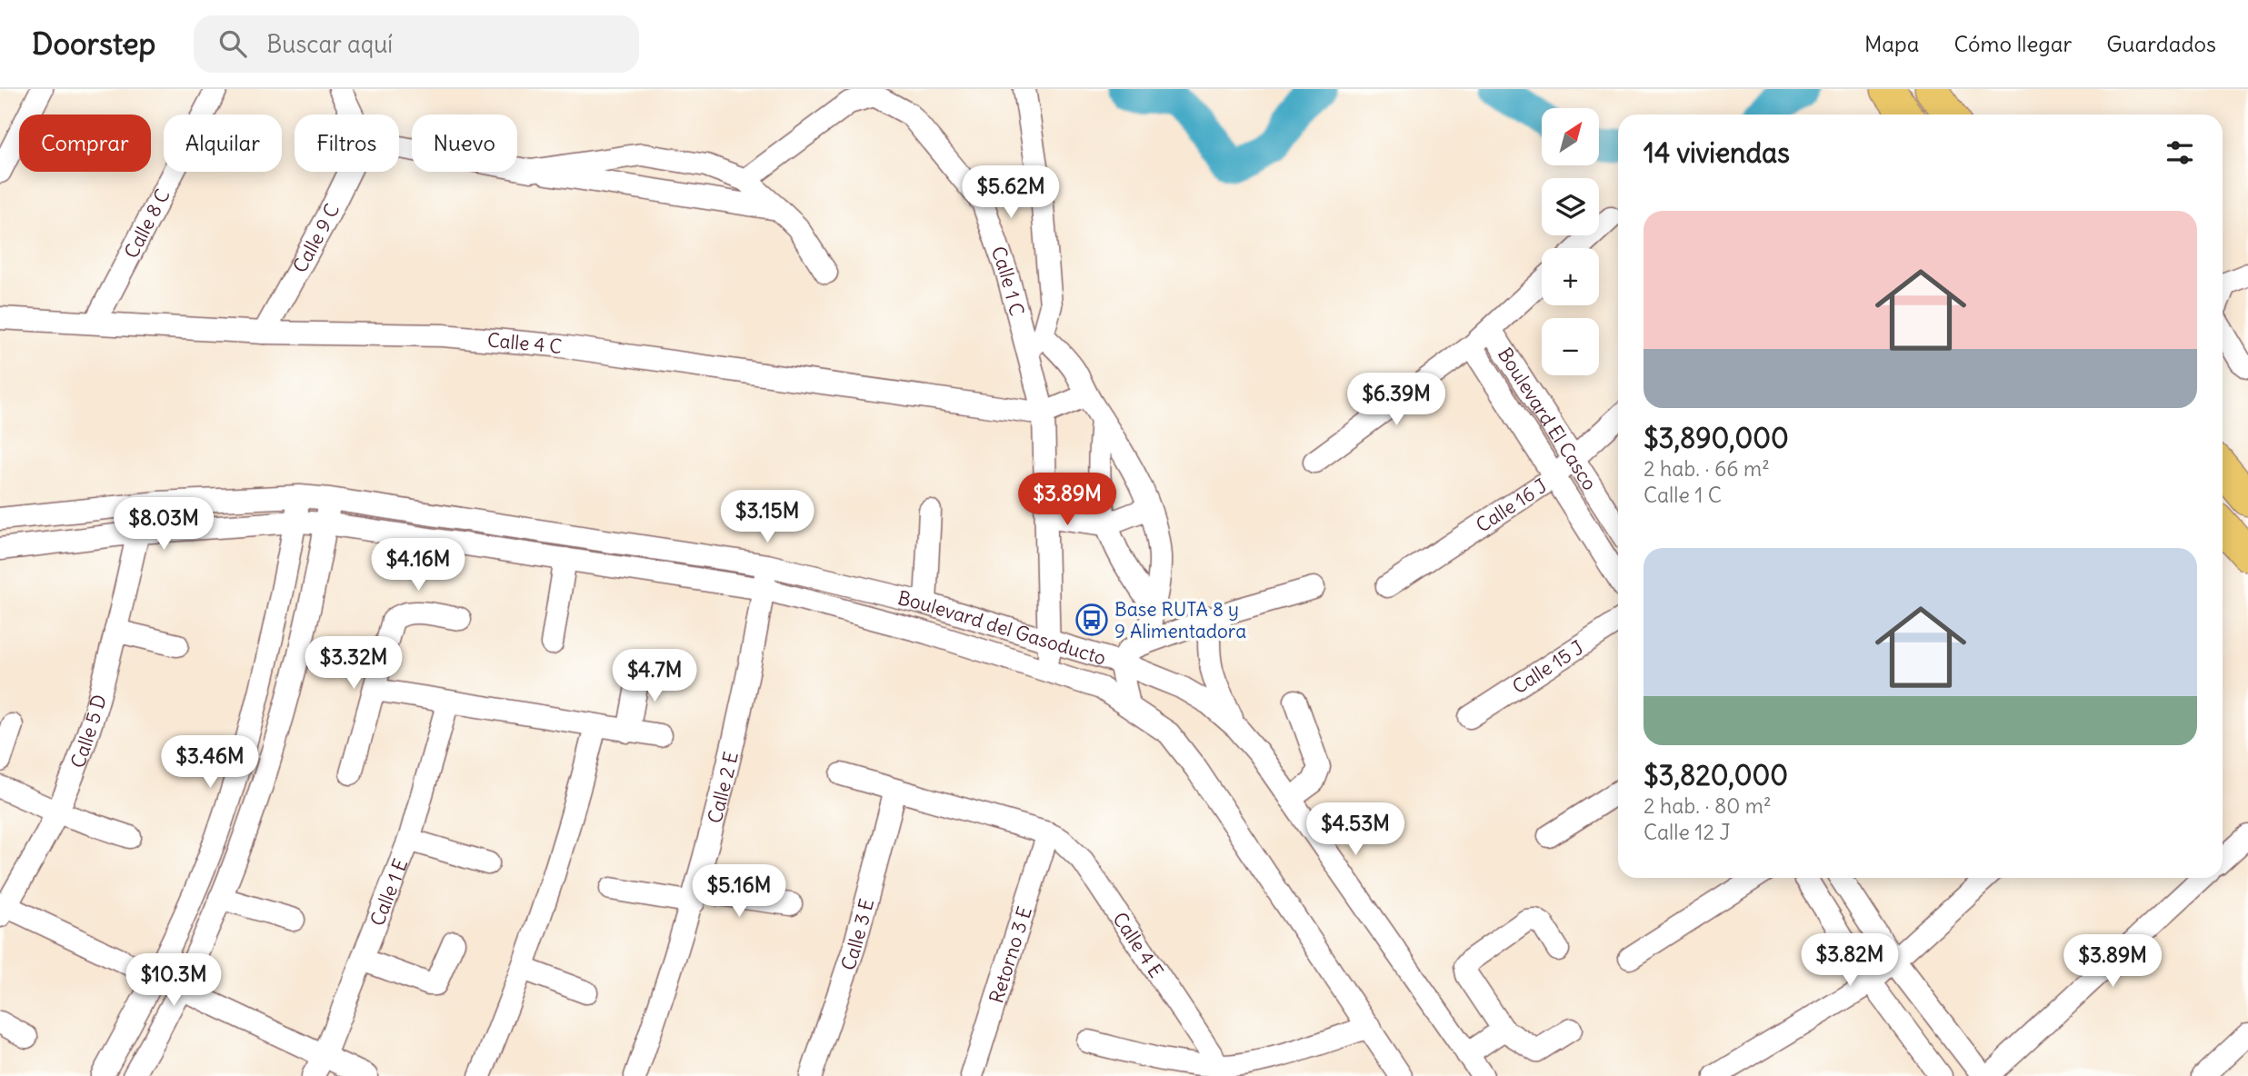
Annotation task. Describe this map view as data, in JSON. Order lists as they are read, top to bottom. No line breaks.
{"streets":{"street":["Calle 8 C","Calle 9 C","Calle 1 C","Calle 4 C","Boulevard El Casco","Calle 16 J","Boulevard del Gasoducto","Calle 15 J","Calle 5 D","Calle 2 E","Calle 1 E","Calle 3 E","Calle 4 E","Retorno 3 E"]},"crossings":[["Calle 8 C","Calle 4 C"],["Calle 9 C","Calle 4 C"],["Calle 1 C","Calle 4 C"],["Calle 1 C","Boulevard del Gasoducto"],["Boulevard El Casco","Calle 16 J"],["Boulevard del Gasoducto","Calle 5 D"],["Boulevard del Gasoducto","Calle 2 E"],["Calle 4 E","Retorno 3 E"]],"places":{"bus stop":["Base RUTA 8 y 9 Alimentadora"]},"north":"top right","page":{"header":"Doorstep","search":"Buscar aquí","nav":["Mapa","Cómo llegar","Guardados"],"map_buttons":["+","−"],"chip":["Comprar","Alquilar","Filtros","Nuevo"],"heading":"14 viviendas","price":["$5.62M","$6.39M","$3.89M","$3.15M","$8.03M","$4.16M","$3.32M","$4.7M","$3.46M","$4.53M","$5.16M","$3.82M","$3.89M","$10.3M"],"list":[{"name":"$3,890,000","note":"2 hab. · 66 m² · Calle 1 C"},{"name":"$3,820,000","note":"2 hab. · 80 m² · Calle 12 J"}]}}
